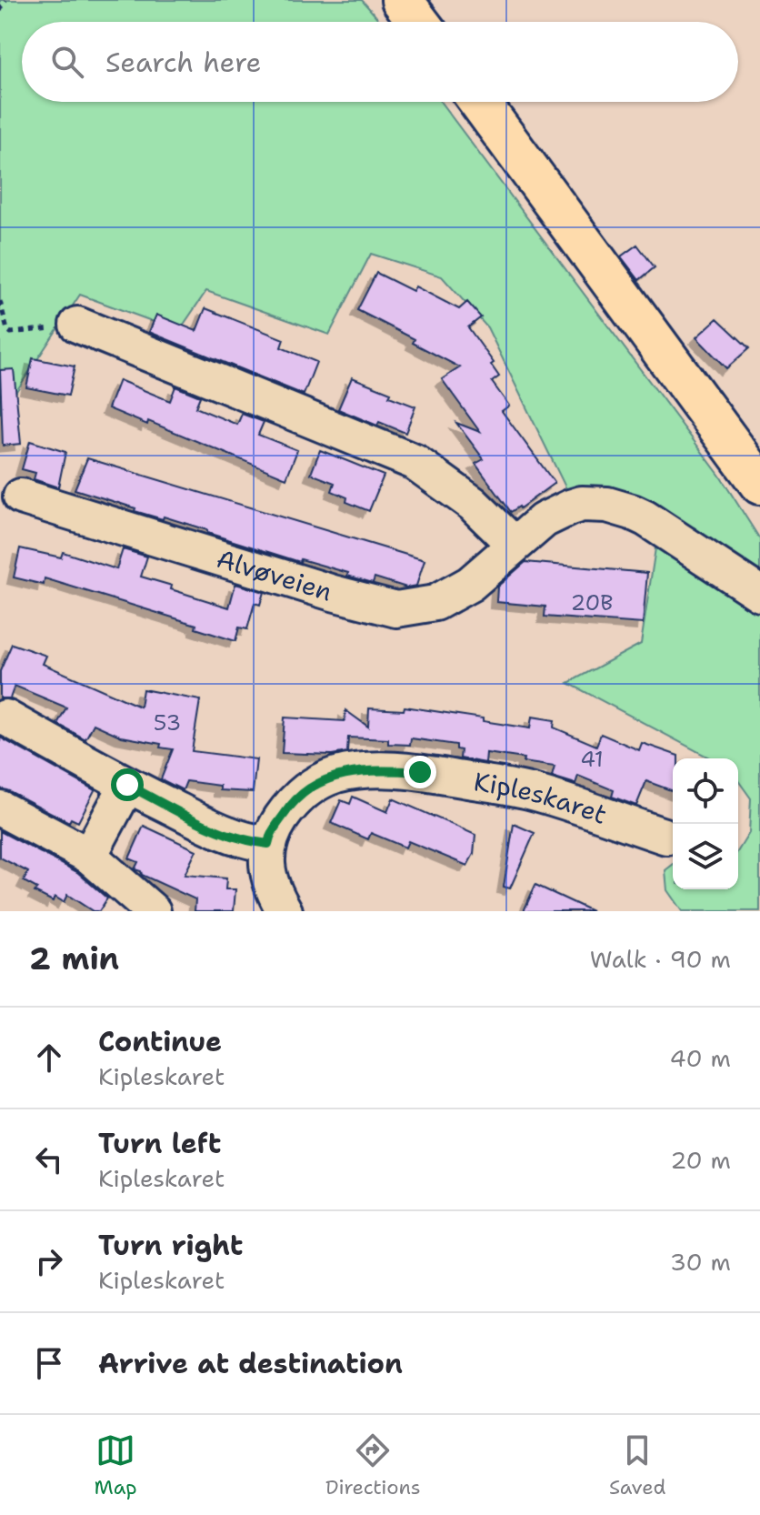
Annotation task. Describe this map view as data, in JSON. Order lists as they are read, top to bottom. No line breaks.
{"streets":{"street":["Alvøveien","Kipleskaret"]},"house_numbers":["20B","53","41"],"page":{"search":"Search here","heading":["2 min","Walk · 90 m"],"list":[["Continue","Kipleskaret","40 m"],["Turn left","Kipleskaret","20 m"],["Turn right","Kipleskaret","30 m"],"Arrive at destination"],"nav":["Map","Directions","Saved"]}}
